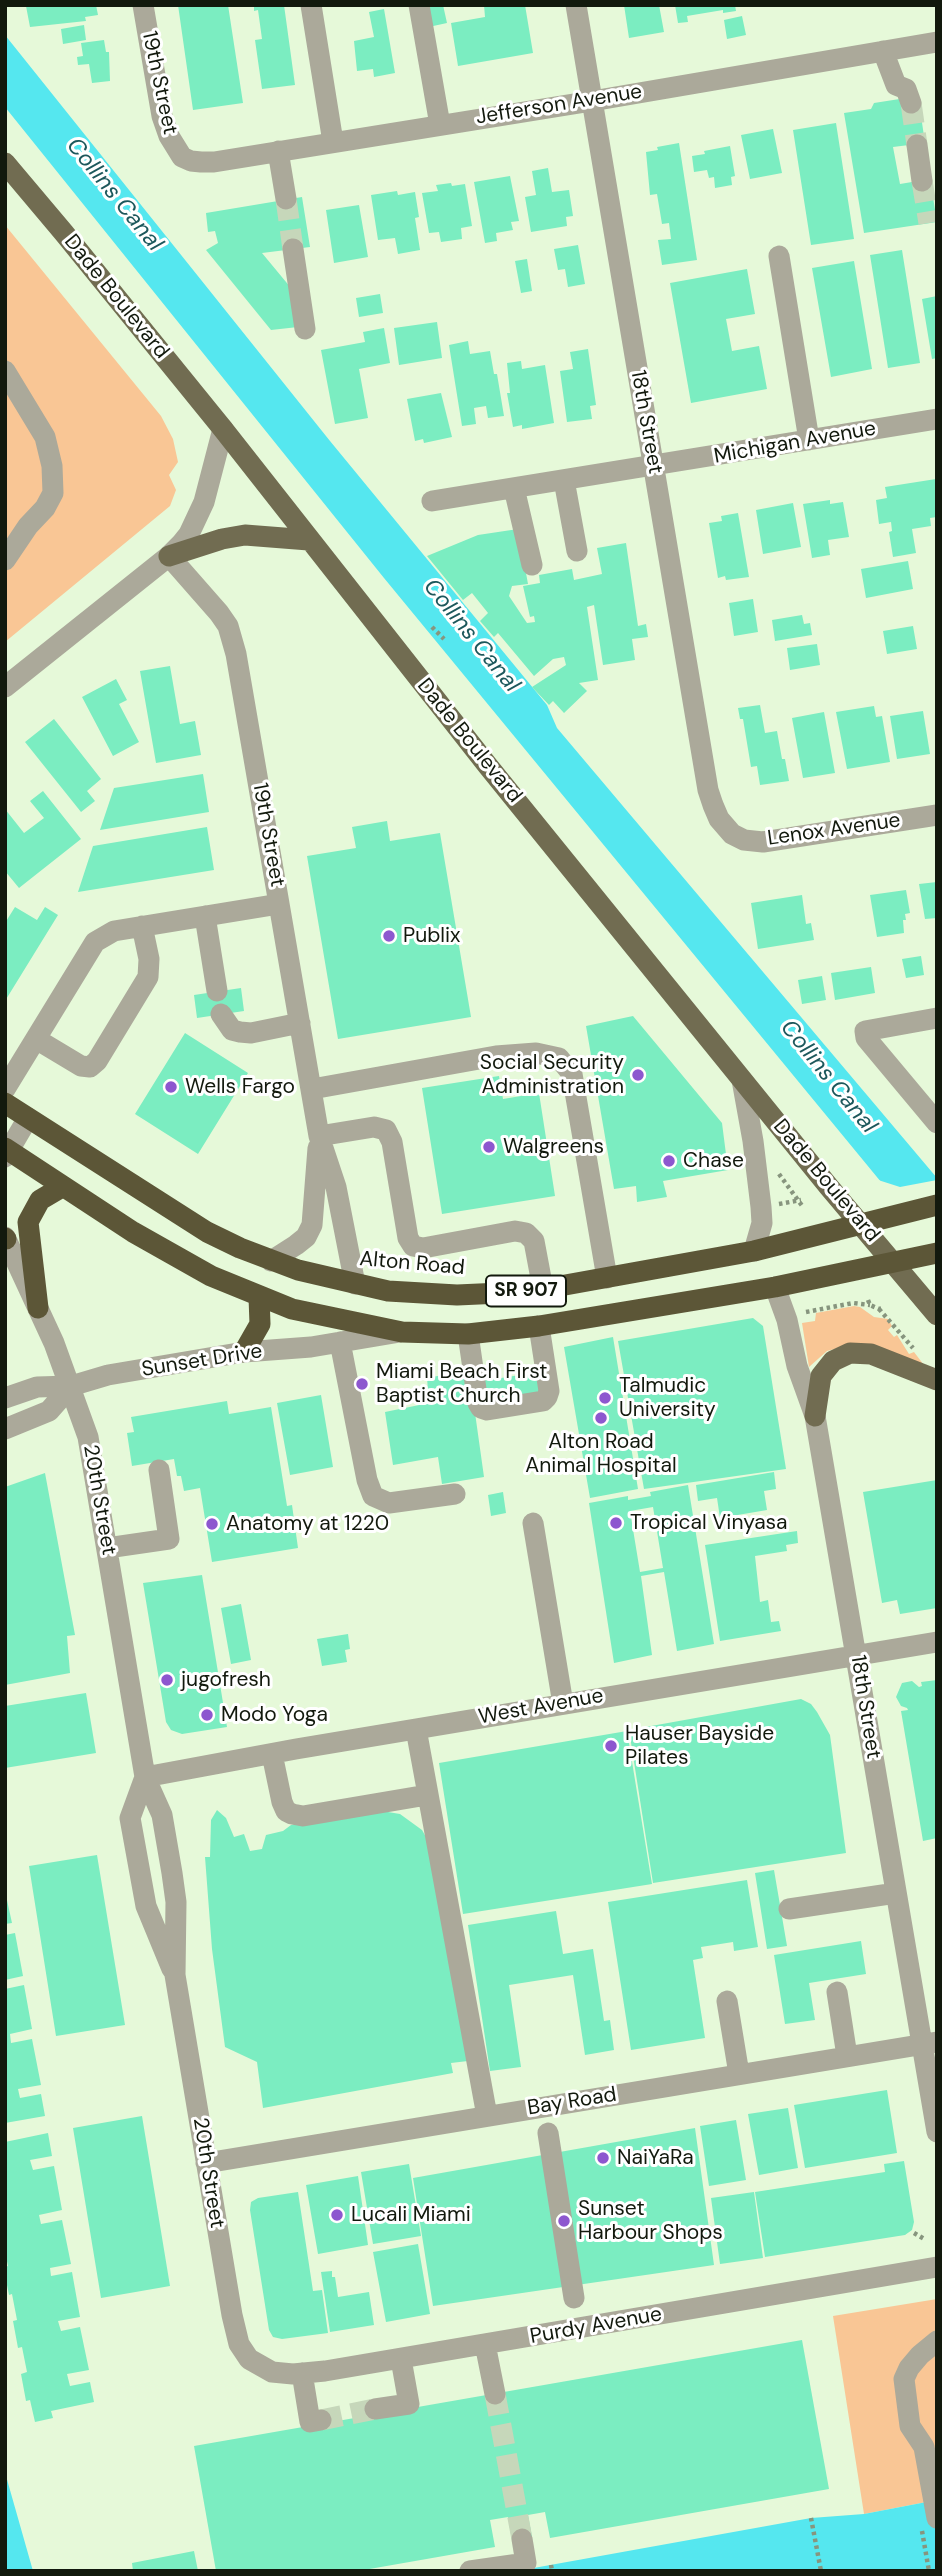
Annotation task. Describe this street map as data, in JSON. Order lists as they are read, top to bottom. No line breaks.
{"streets":{"highway":["Alton Road","SR 907"],"main road":["Dade Boulevard"],"street":["19th Street","Jefferson Avenue","18th Street","Michigan Avenue","Lenox Avenue","Sunset Drive","20th Street","West Avenue","Bay Road","Purdy Avenue"]},"crossings":[["19th Street","Jefferson Avenue"],["19th Street","Alton Road"],["Jefferson Avenue","18th Street"],["Dade Boulevard","Alton Road"],["Dade Boulevard","SR 907"],["18th Street","Michigan Avenue"],["18th Street","Lenox Avenue"],["18th Street","SR 907"],["18th Street","West Avenue"],["18th Street","Bay Road"],["SR 907","Sunset Drive"],["Sunset Drive","20th Street"],["20th Street","West Avenue"],["20th Street","Bay Road"],["20th Street","Purdy Avenue"]],"water":["Collins Canal"],"places":["Publix","Social Security Administration","Wells Fargo","Walgreens","Chase","Miami Beach First Baptist Church","Talmudic University","Alton Road Animal Hospital","Tropical Vinyasa","Anatomy at 1220","jugofresh","Modo Yoga","Hauser Bayside Pilates","NaiYaRa","Lucali Miami","Sunset Harbour Shops"]}
